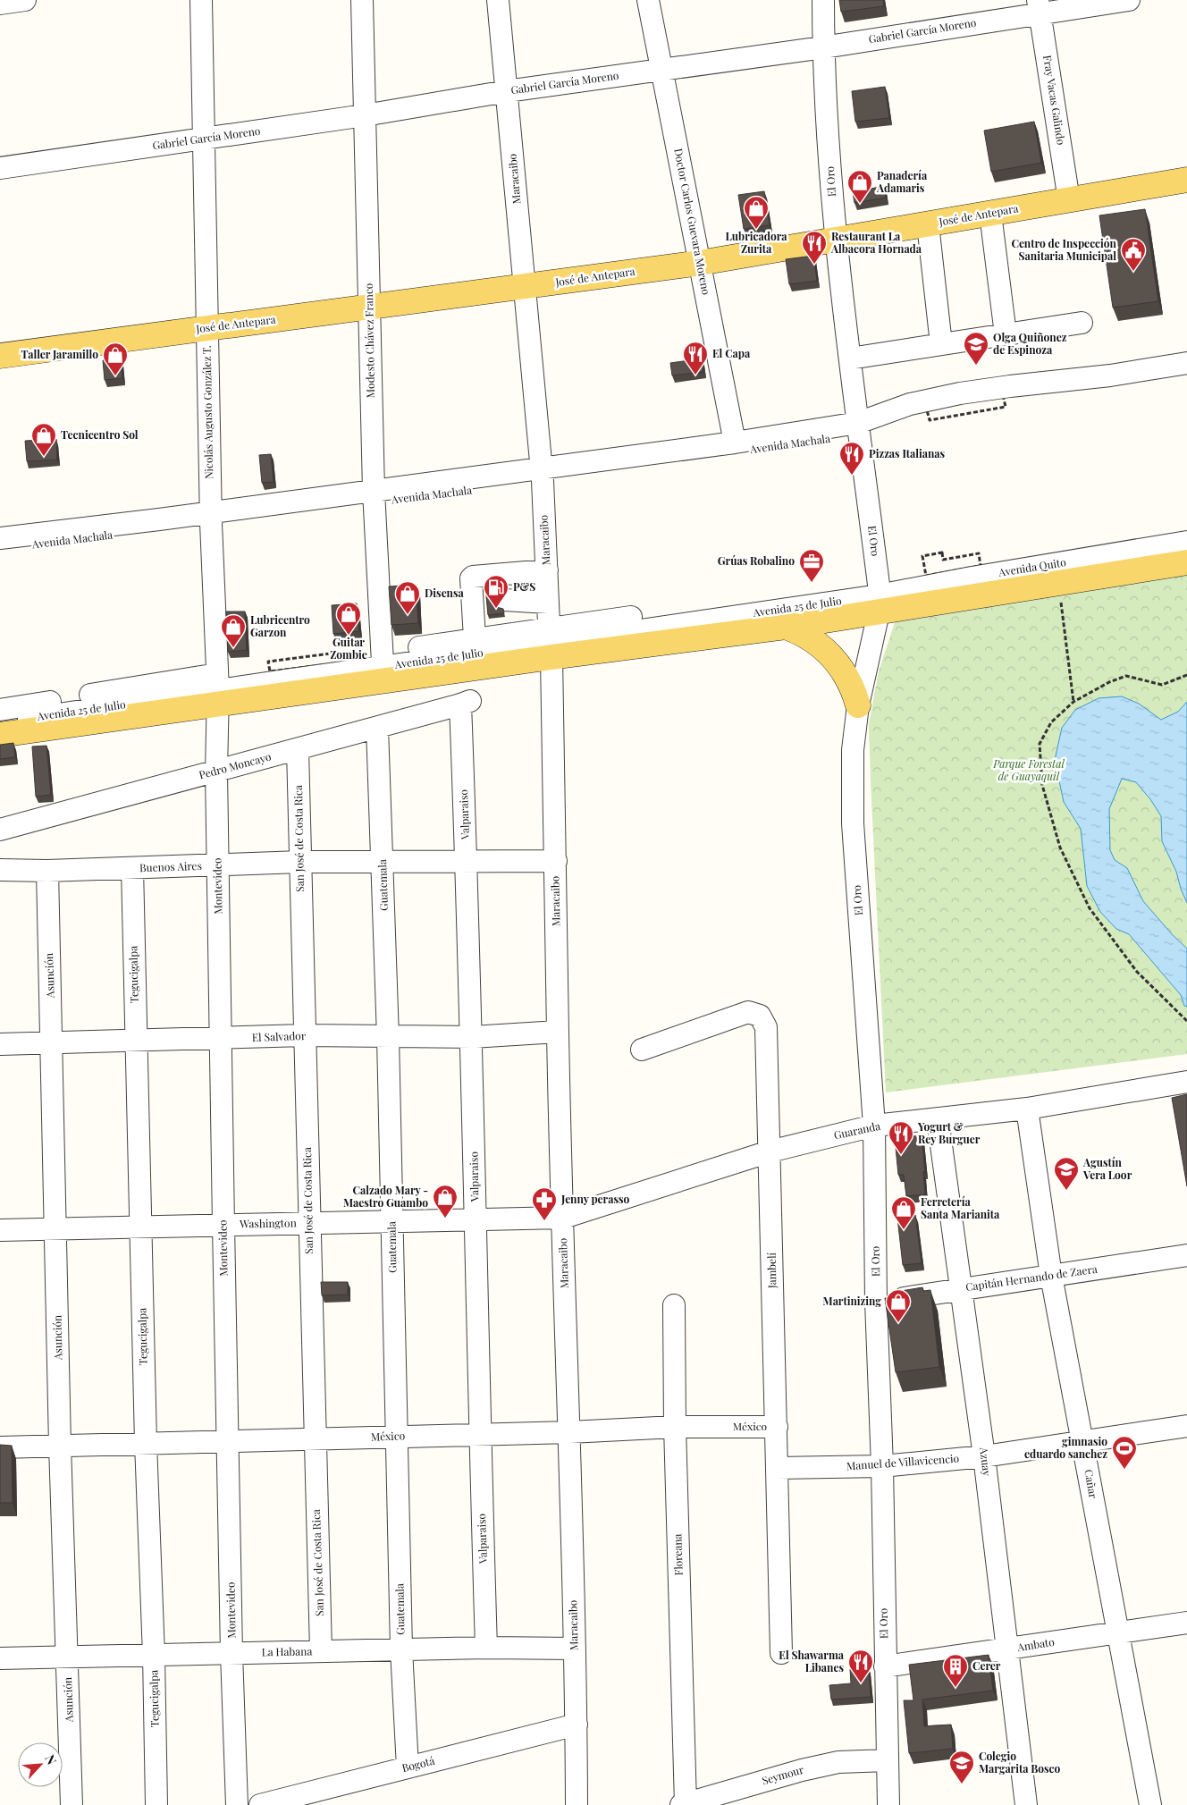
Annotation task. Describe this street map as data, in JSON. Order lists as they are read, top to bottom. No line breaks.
{"streets":{"main road":["José de Antepara","Avenida Quito","Avenida 25 de Julio"],"street":["Gabriel García Moreno","Fray Vacas Galindo","Maracaibo","El Oro","Doctor Carlos Guevara Moreno","Modesto Chávez Franco","Nicolás Augusto González T.","Avenida Machala","Pedro Moncayo","Valparaiso","San José de Costa Rica","Buenos Aires","Guatemala","Montevideo","Tegucigalpa","Asunción","El Salvador","Guaranda","Washington","Jambelí","Capitán Hernando de Zaera","México","Azuay","Manuel de Villavicencio","Cañar","Floreana","Ambato","La Habana","Bogotá","Seymour"]},"crossings":[["Gabriel García Moreno","Fray Vacas Galindo"],["Gabriel García Moreno","Maracaibo"],["Gabriel García Moreno","El Oro"],["Gabriel García Moreno","Doctor Carlos Guevara Moreno"],["Gabriel García Moreno","Modesto Chávez Franco"],["Gabriel García Moreno","Nicolás Augusto González T."],["Fray Vacas Galindo","José de Antepara"],["Maracaibo","José de Antepara"],["Maracaibo","Avenida Machala"],["Maracaibo","Avenida 25 de Julio"],["Maracaibo","Buenos Aires"],["Maracaibo","El Salvador"],["Maracaibo","Guaranda"],["Maracaibo","Washington"],["Maracaibo","México"],["Maracaibo","La Habana"],["Maracaibo","Bogotá"],["El Oro","José de Antepara"],["El Oro","Avenida Machala"],["El Oro","Avenida Quito"],["El Oro","Avenida 25 de Julio"],["El Oro","Guaranda"],["El Oro","Capitán Hernando de Zaera"],["El Oro","Manuel de Villavicencio"],["El Oro","Ambato"],["El Oro","Seymour"],["José de Antepara","Doctor Carlos Guevara Moreno"],["José de Antepara","Modesto Chávez Franco"],["José de Antepara","Nicolás Augusto González T."],["Doctor Carlos Guevara Moreno","Avenida Machala"],["Modesto Chávez Franco","Avenida Machala"],["Modesto Chávez Franco","Avenida 25 de Julio"],["Nicolás Augusto González T.","Avenida Machala"],["Nicolás Augusto González T.","Avenida 25 de Julio"],["Nicolás Augusto González T.","Montevideo"],["Avenida Quito","Avenida 25 de Julio"],["Avenida 25 de Julio","Montevideo"],["Pedro Moncayo","Valparaiso"],["Pedro Moncayo","San José de Costa Rica"],["Pedro Moncayo","Guatemala"],["Pedro Moncayo","Montevideo"],["Valparaiso","Buenos Aires"],["Valparaiso","El Salvador"],["Valparaiso","Washington"],["Valparaiso","México"],["Valparaiso","La Habana"],["San José de Costa Rica","Buenos Aires"],["San José de Costa Rica","El Salvador"],["San José de Costa Rica","Washington"],["San José de Costa Rica","México"],["San José de Costa Rica","La Habana"],["Buenos Aires","Guatemala"],["Buenos Aires","Montevideo"],["Buenos Aires","Tegucigalpa"],["Buenos Aires","Asunción"],["Guatemala","El Salvador"],["Guatemala","Washington"],["Guatemala","México"],["Guatemala","La Habana"],["Guatemala","Bogotá"],["Montevideo","El Salvador"],["Montevideo","Washington"],["Montevideo","México"],["Montevideo","La Habana"],["Tegucigalpa","El Salvador"],["Tegucigalpa","Washington"],["Tegucigalpa","México"],["Tegucigalpa","La Habana"],["Asunción","El Salvador"],["Asunción","Washington"],["Asunción","México"],["Asunción","La Habana"],["Guaranda","Washington"],["Guaranda","Jambelí"],["Guaranda","Azuay"],["Guaranda","Cañar"],["Jambelí","México"],["Jambelí","Manuel de Villavicencio"],["Capitán Hernando de Zaera","Azuay"],["Capitán Hernando de Zaera","Cañar"],["México","Floreana"],["Azuay","Manuel de Villavicencio"],["Azuay","Ambato"],["Manuel de Villavicencio","Cañar"],["Cañar","Ambato"],["Floreana","Seymour"]],"parks":["Parque Forestal de Guayaquil"],"places":{"shop":["Panadería Adamaris","Lubricadora Zurita","Taller Jaramillo","Tecnicentro Sol","Disensa","Guitar Zombie","Lubricentro Garzon","Calzado Mary - Maestro Guambo","Ferretería Santa Marianita","Martinizing"],"restaurant":["Restaurant La Albacora Hornada","El Capa","Pizzas Italianas","Yogurt & Rey Burguer","El Shawarma Libanes"],"public building":["Centro de Inspección Sanitaria Municipal"],"school or university":["Olga Quiñonez de Espinoza","Agustín Vera Loor","Colegio Margarita Bosco"],"office":["Grúas Robalino"],"fuel station":["P&S"],"pharmacy":["Jenny perasso"],"sports":["gimnasio eduardo sanchez"],"building":["Cerer"]},"north":"top right"}
